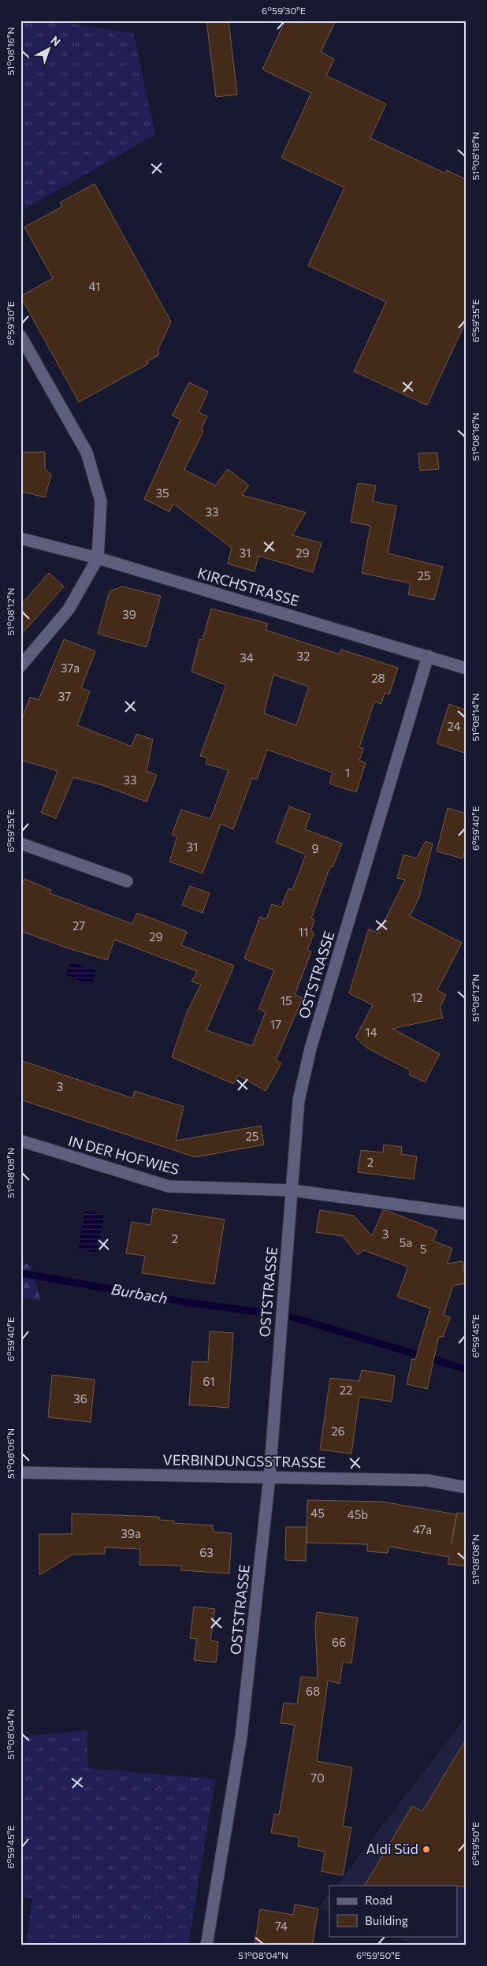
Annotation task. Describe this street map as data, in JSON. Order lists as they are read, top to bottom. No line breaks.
{"streets":{"street":["KIRCHSTRASSE","OSTSTRASSE","IN DER HOFWIES","VERBINDUNGSSTRASSE"]},"crossings":[["KIRCHSTRASSE","OSTSTRASSE"],["OSTSTRASSE","IN DER HOFWIES"],["OSTSTRASSE","VERBINDUNGSSTRASSE"]],"water":["Burbach"],"places":["Aldi Süd"],"house_numbers":["41","35","33","31","29","25","39","32","34","37a","28","37","24","1","33","31","9","27","11","29","12","15","17","14","3","25","2","3","2","5a","5","61","22","36","26","45","45b","47a","39a","63","66","68","70","74"],"legend":["Road","Building"],"north":"top right","coordinates":["6°59'30\"E","51°08'16\"N","51°08'18\"N","6°59'35\"E","51°08'12\"N","51°08'14\"N","6°59'40\"E","51°08'08\"N","6°59'45\"E","51°08'06\"N","51°08'04\"N","6°59'50\"E"]}
